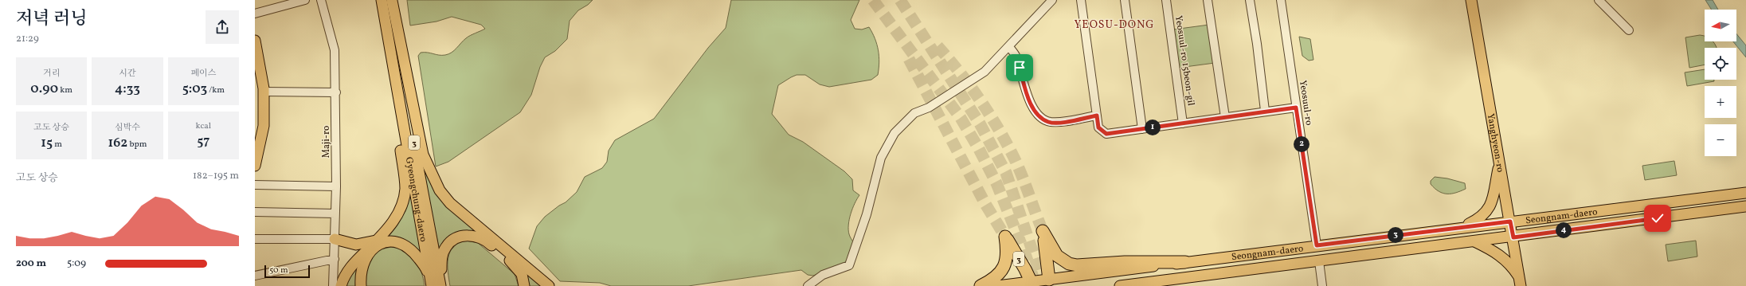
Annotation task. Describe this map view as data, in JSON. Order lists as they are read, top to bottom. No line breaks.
{"streets":{"highway":["3"],"main road":["Yanghyeon-ro","Gyeongchung-daero","Seongnam-daero"],"street":["Yeosuul-ro 15beon-gil","Yeosuul-ro","Maji-ro"]},"crossings":[["Yeosuul-ro","Seongnam-daero"],["3","Seongnam-daero"],["Yanghyeon-ro","Seongnam-daero"]],"districts":["YEOSU-DONG"],"scale_bar":"50 m","north":"left","page":{"heading":["저녁 러닝","21:29"],"map_buttons":["+","−"],"stats":[["거리","0.90 km"],["시간","4:33"],["페이스","5:03 /km"],["고도 상승","15 m"],["심박수","162 bpm"],["kcal","57"]],"pins":["1","2","4","3"],"chart":["고도 상승","182–195 m"],"list":[{"name":"200 m","note":"5:09"}],"scale":"50 m"}}
